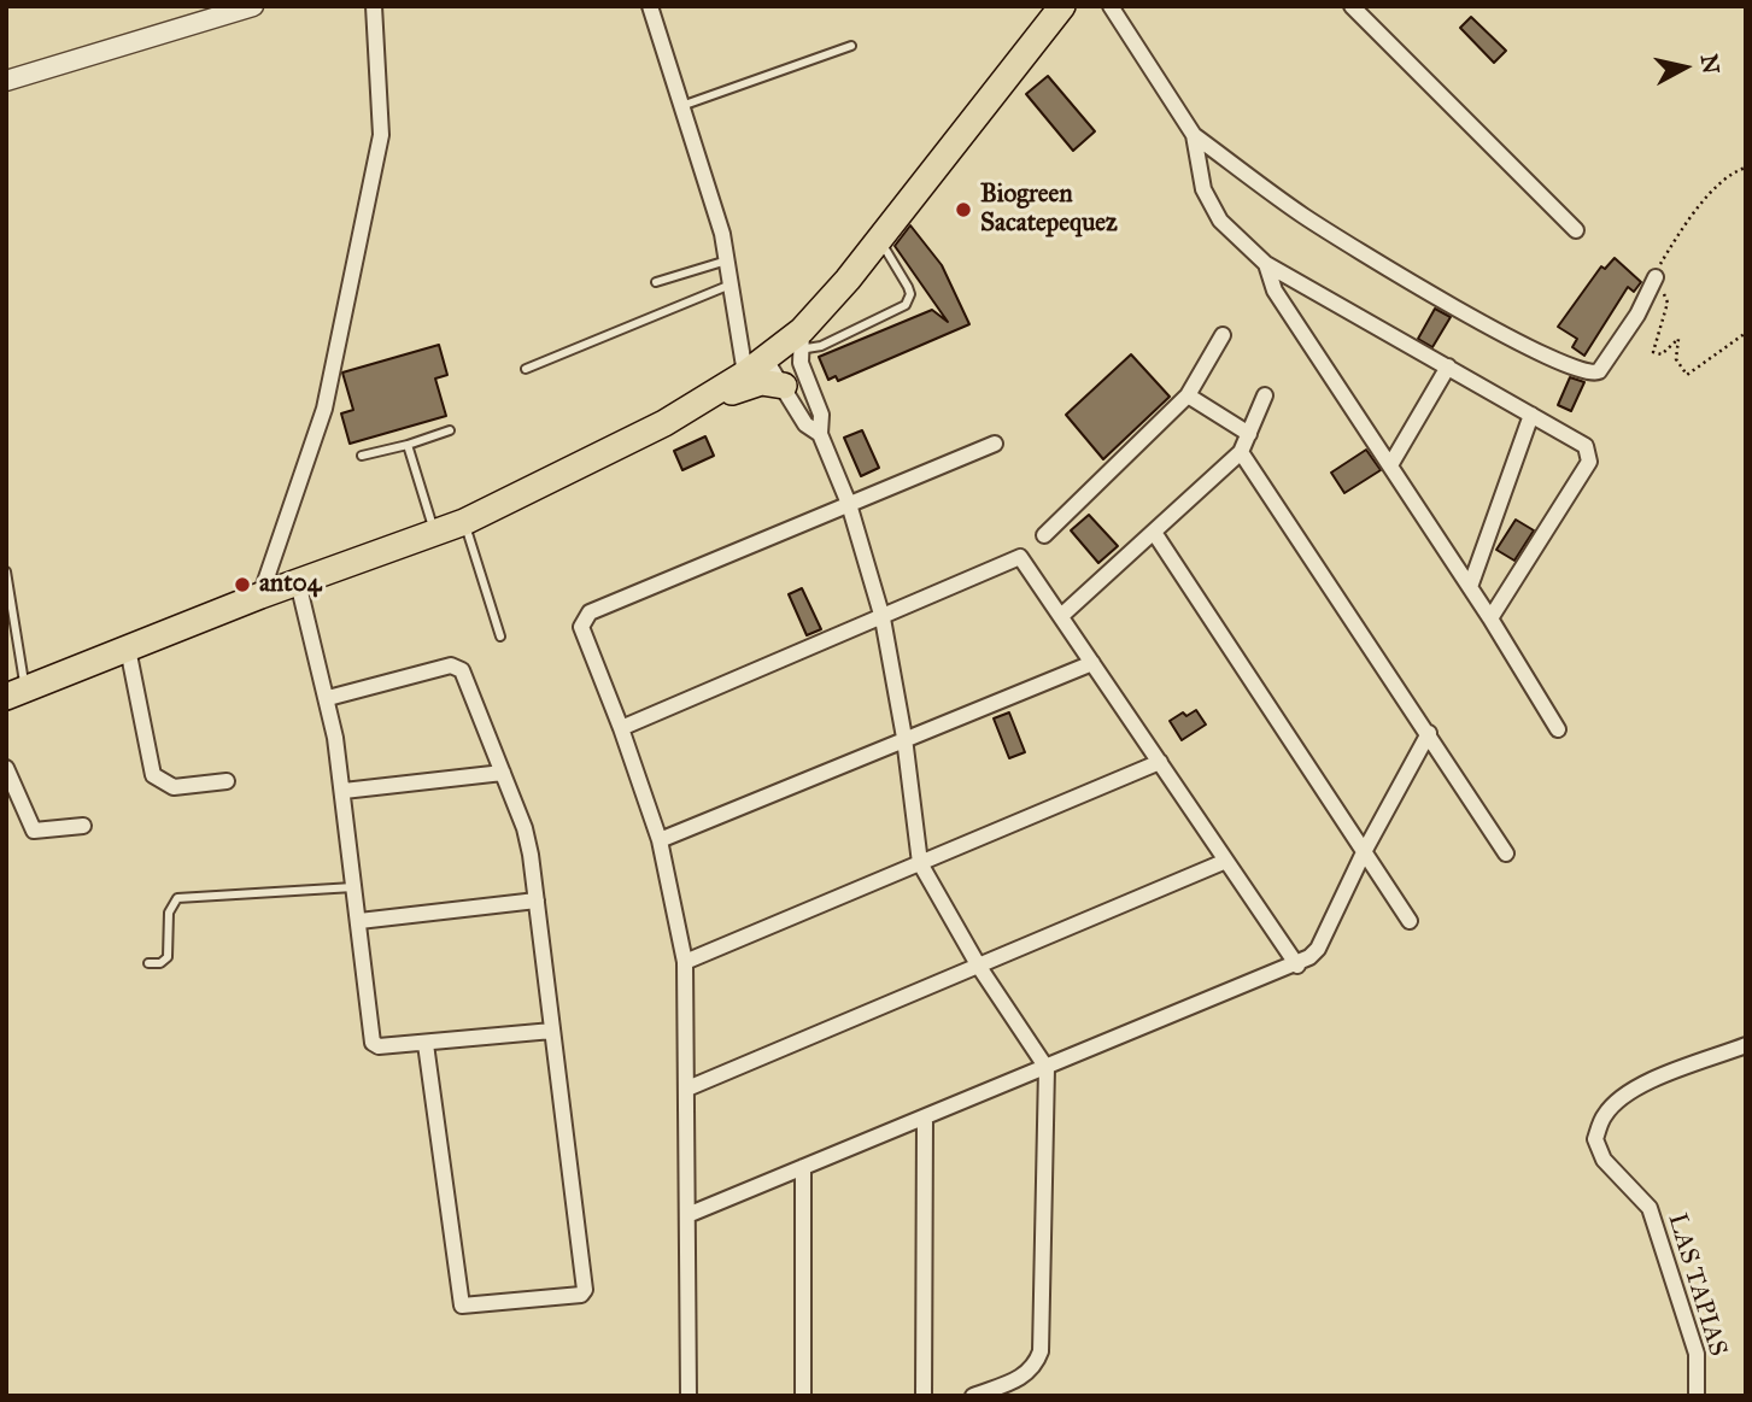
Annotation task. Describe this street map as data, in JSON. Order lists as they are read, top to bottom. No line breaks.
{"streets":{"street":["LAS TAPIAS"]},"places":["Biogreen Sacatepequez","ant04"],"north":"right"}
